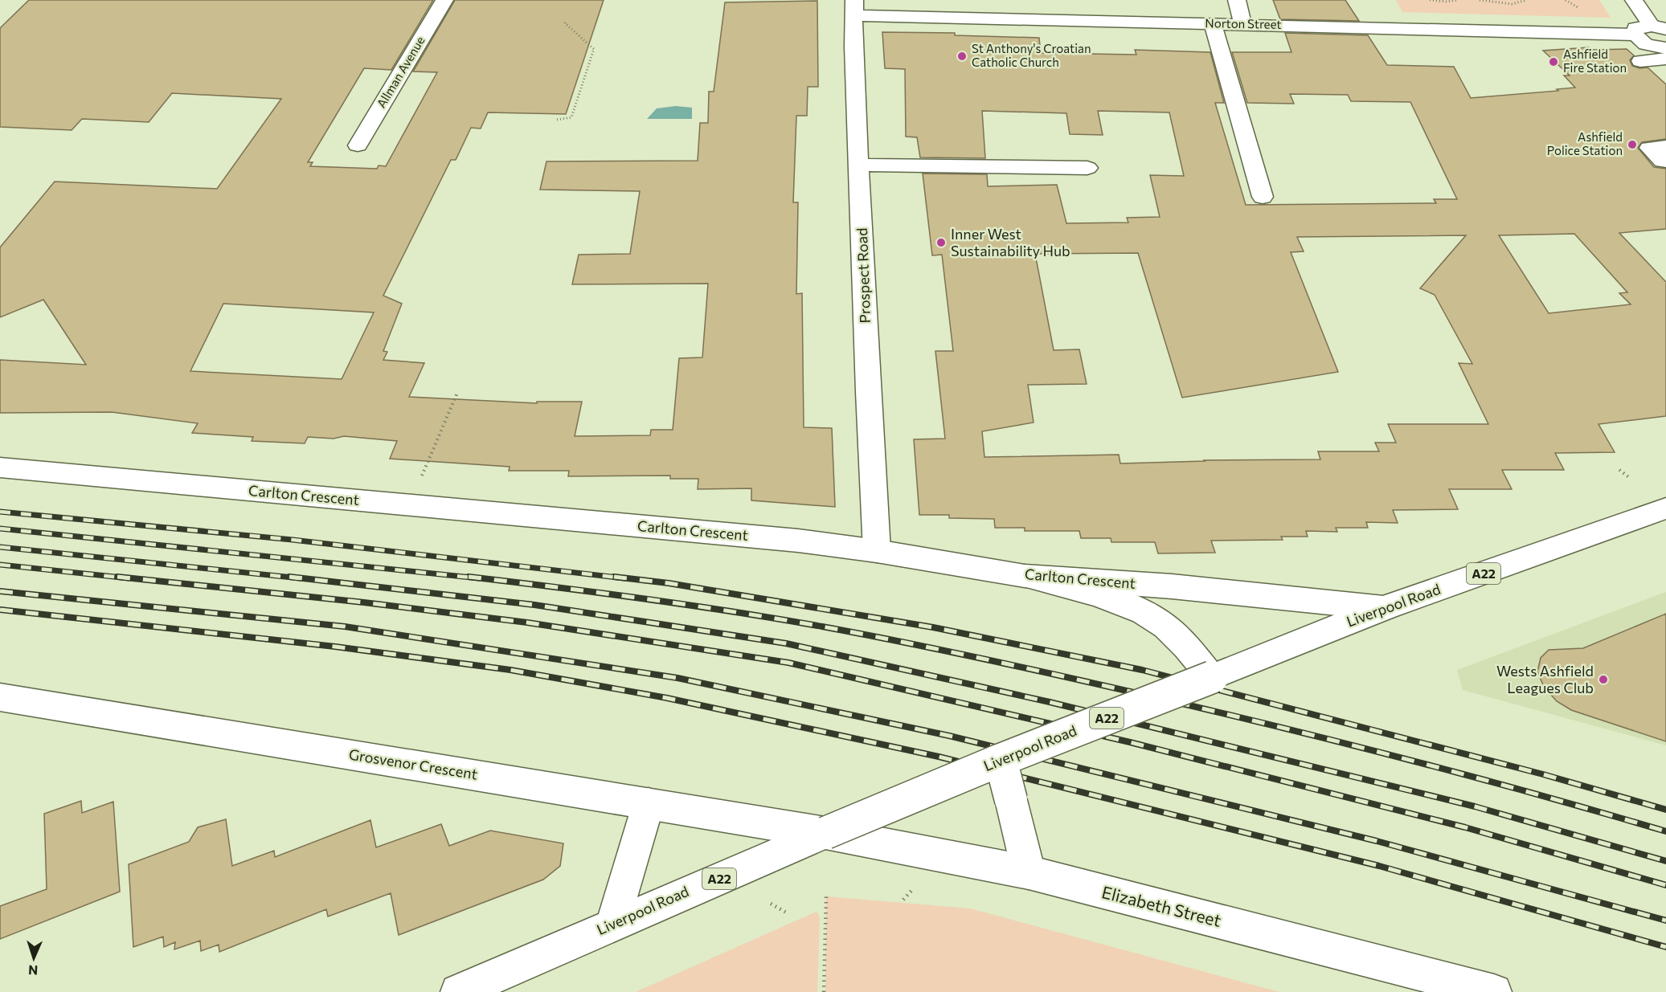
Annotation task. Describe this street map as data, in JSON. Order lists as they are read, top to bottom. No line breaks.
{"streets":{"main road":["Norton Street","Allman Avenue","Prospect Road","Carlton Crescent","A22","Liverpool Road","Grosvenor Crescent","Elizabeth Street"]},"crossings":[["Norton Street","Prospect Road"],["Prospect Road","Carlton Crescent"],["Carlton Crescent","Liverpool Road"],["Liverpool Road","Grosvenor Crescent"],["Liverpool Road","Elizabeth Street"],["Grosvenor Crescent","Elizabeth Street"]],"places":["St Anthony's Croatian Catholic Church","Ashfield Fire Station","Ashfield Police Station","Inner West Sustainability Hub","Wests Ashfield Leagues Club"],"north":"bottom"}
